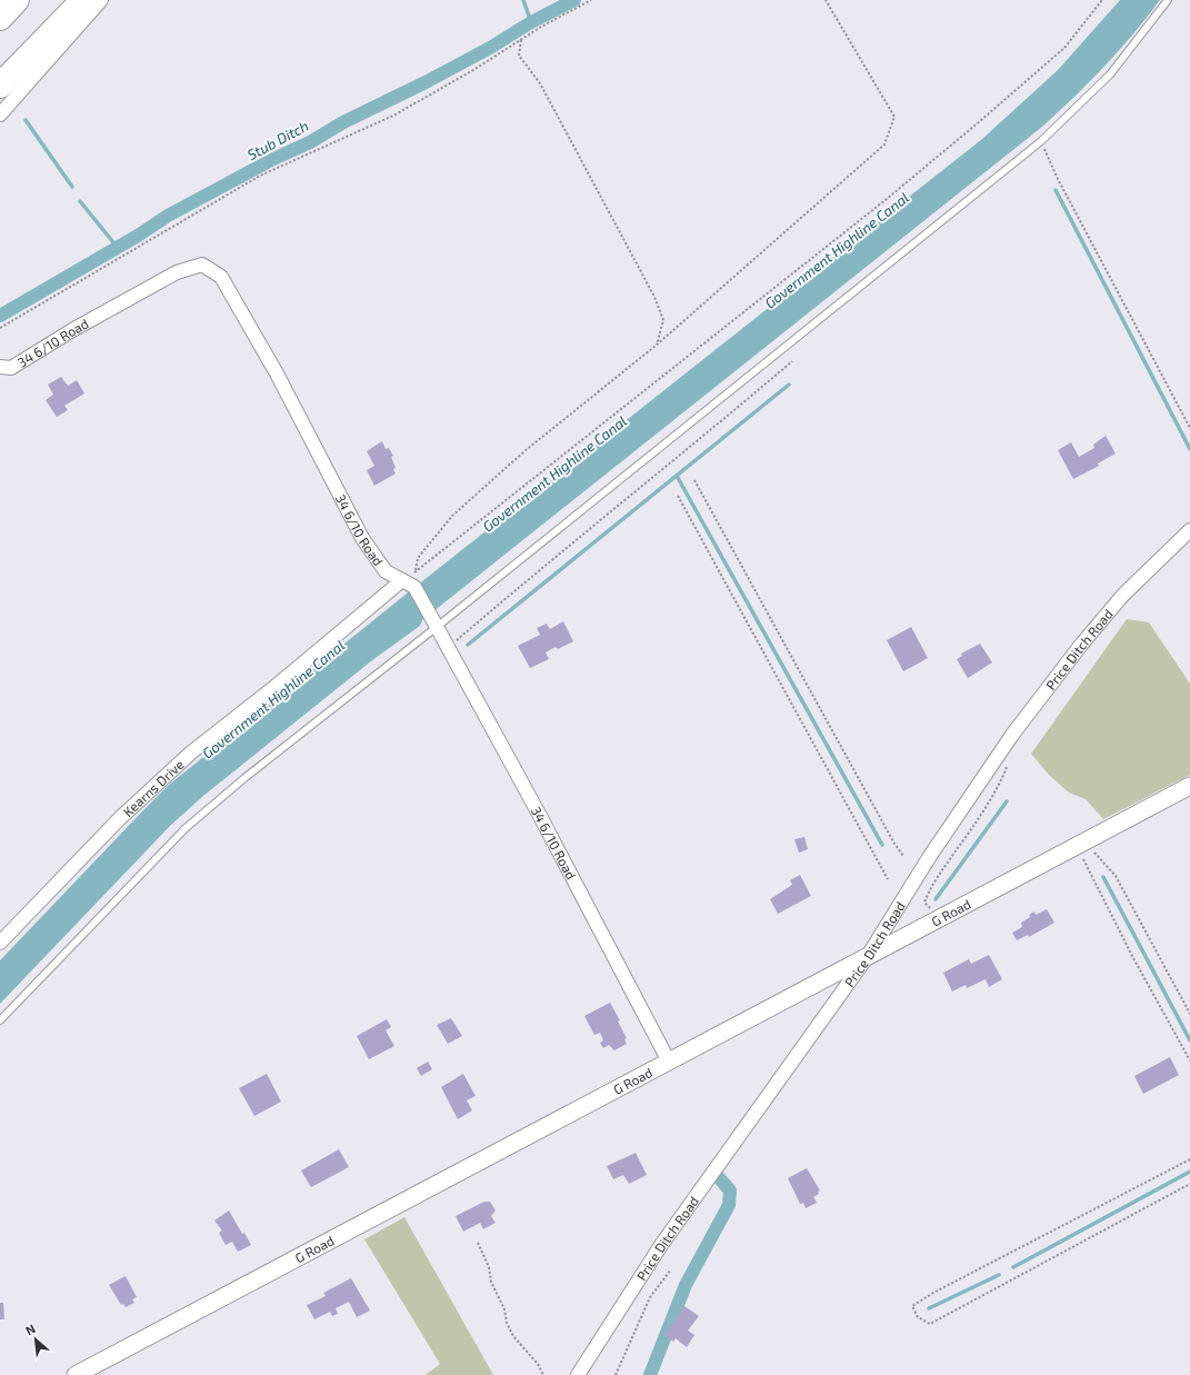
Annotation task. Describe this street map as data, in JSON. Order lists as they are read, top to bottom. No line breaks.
{"streets":{"street":["34 6/10 Road","Price Ditch Road","Kearns Drive","G Road"]},"crossings":[["34 6/10 Road","Kearns Drive"],["34 6/10 Road","G Road"],["Price Ditch Road","G Road"]],"water":["Stub Ditch","Government Highline Canal"],"north":"top left"}
